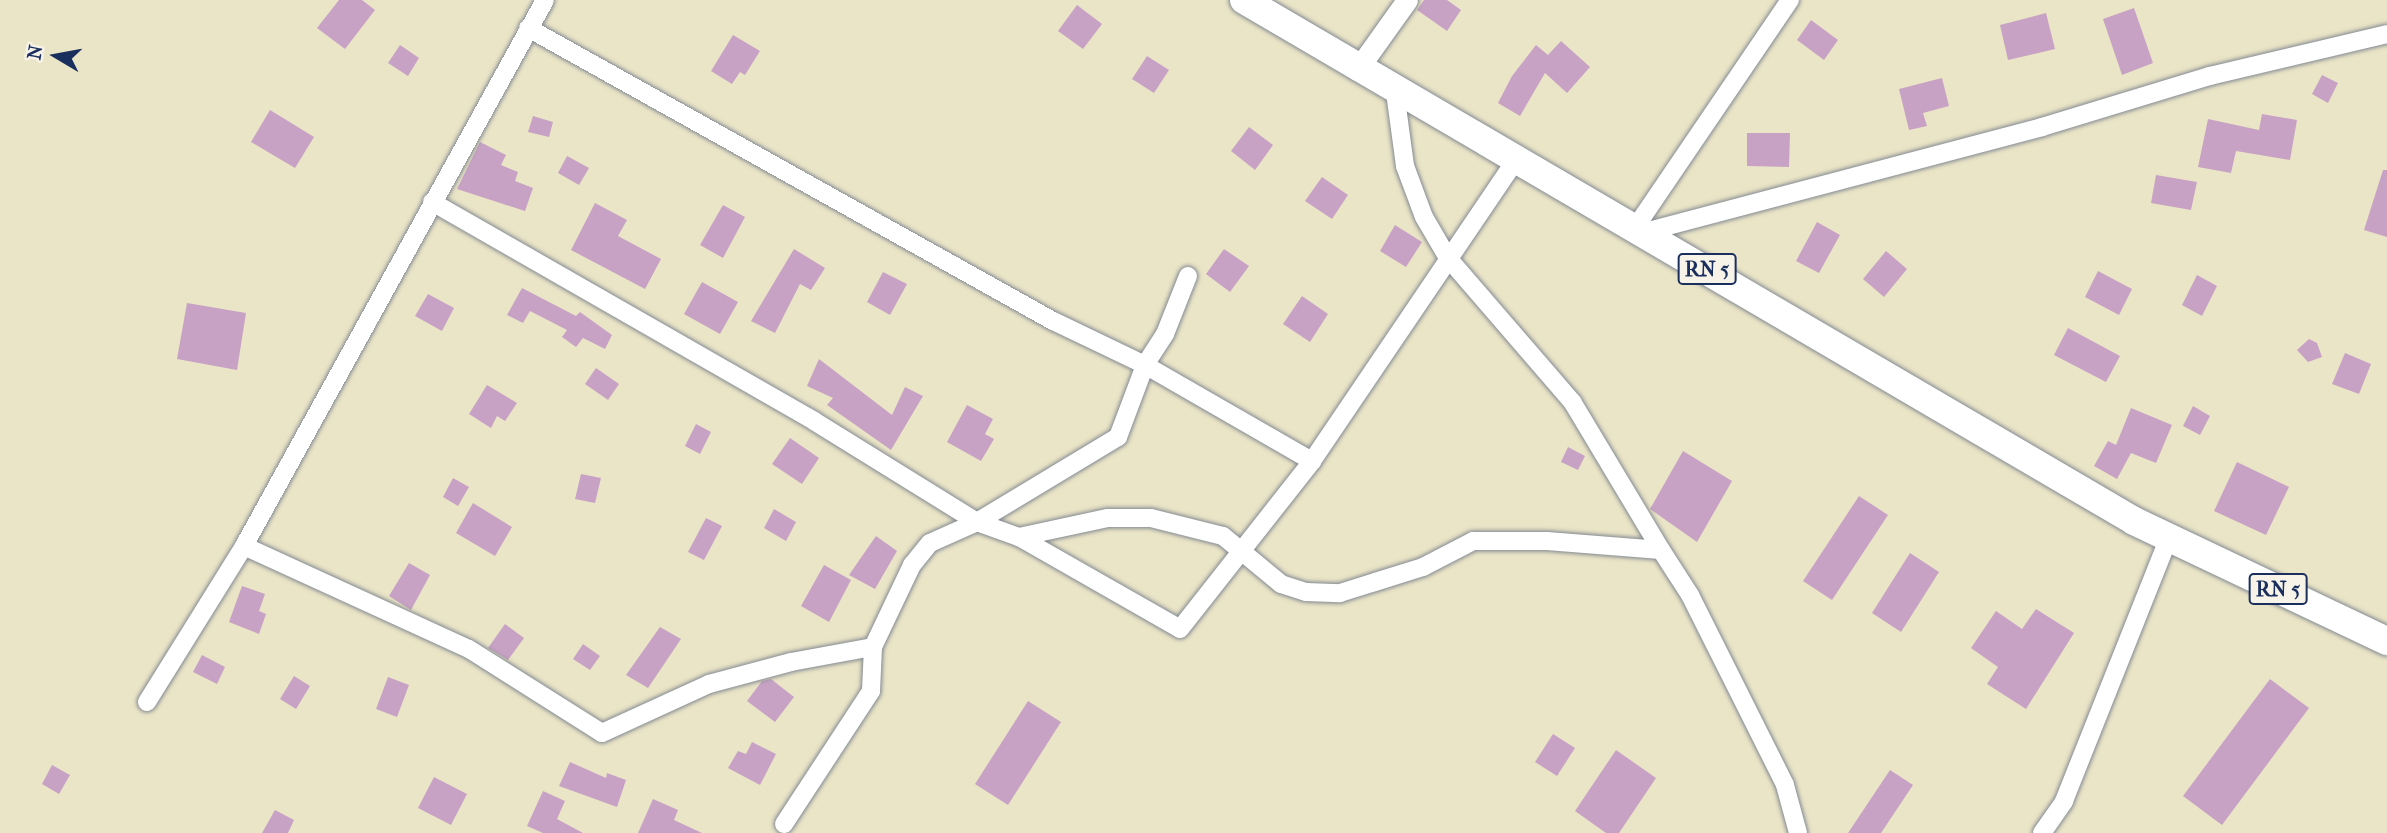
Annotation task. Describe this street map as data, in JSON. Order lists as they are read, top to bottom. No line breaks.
{"streets":{"main road":["RN 5"]},"north":"left"}
